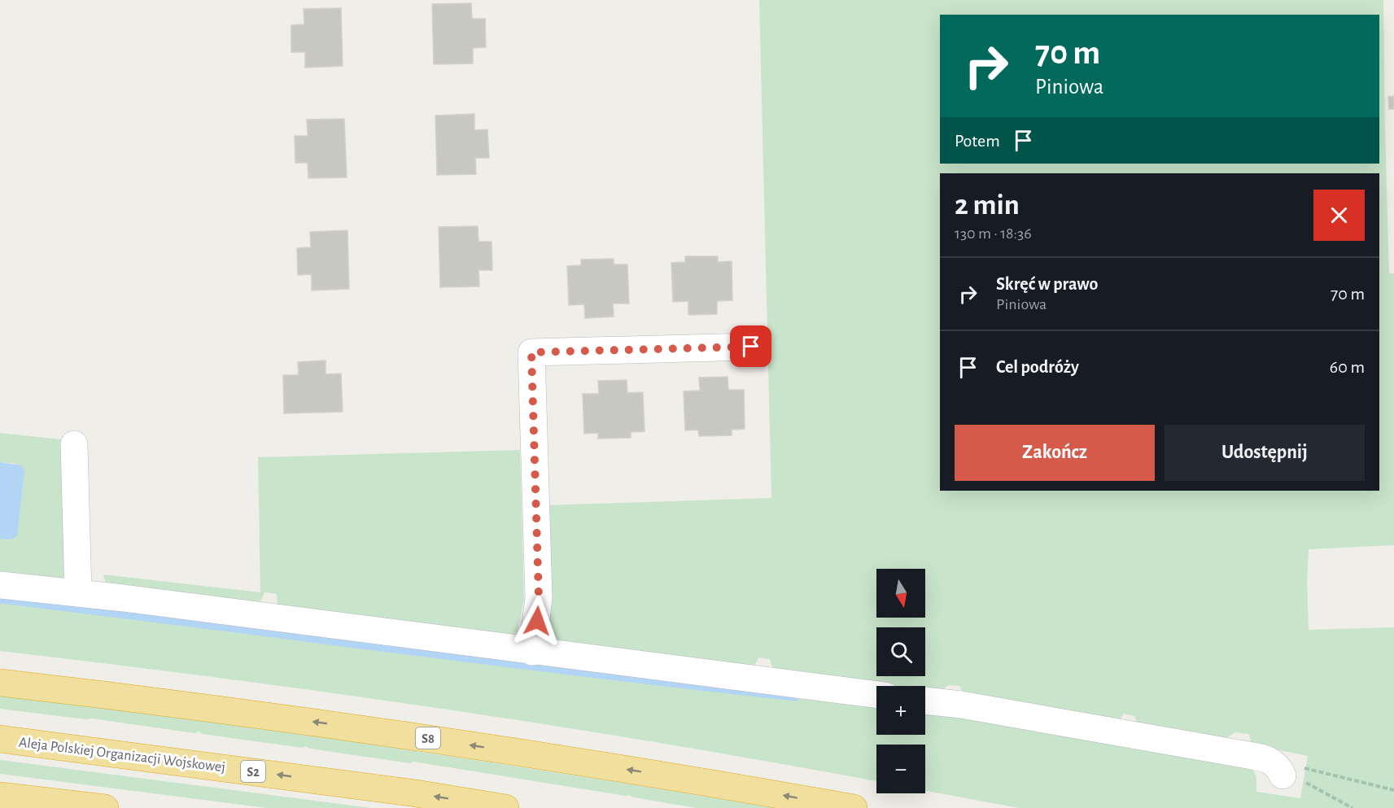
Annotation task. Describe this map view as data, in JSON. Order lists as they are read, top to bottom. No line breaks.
{"streets":{"highway":["S8","Aleja Polskiej Organizacji Wojskowej","S2"]},"north":"bottom","page":{"turn":["70 m","Piniowa"],"then":"Potem","heading":["2 min","130 m · 18:36"],"list":[{"name":"Skręć w prawo","note":"Piniowa","value":"70 m"},{"name":"Cel podróży","value":"60 m"}],"buttons":["Zakończ","Udostępnij"],"map_buttons":["+","−"]}}
